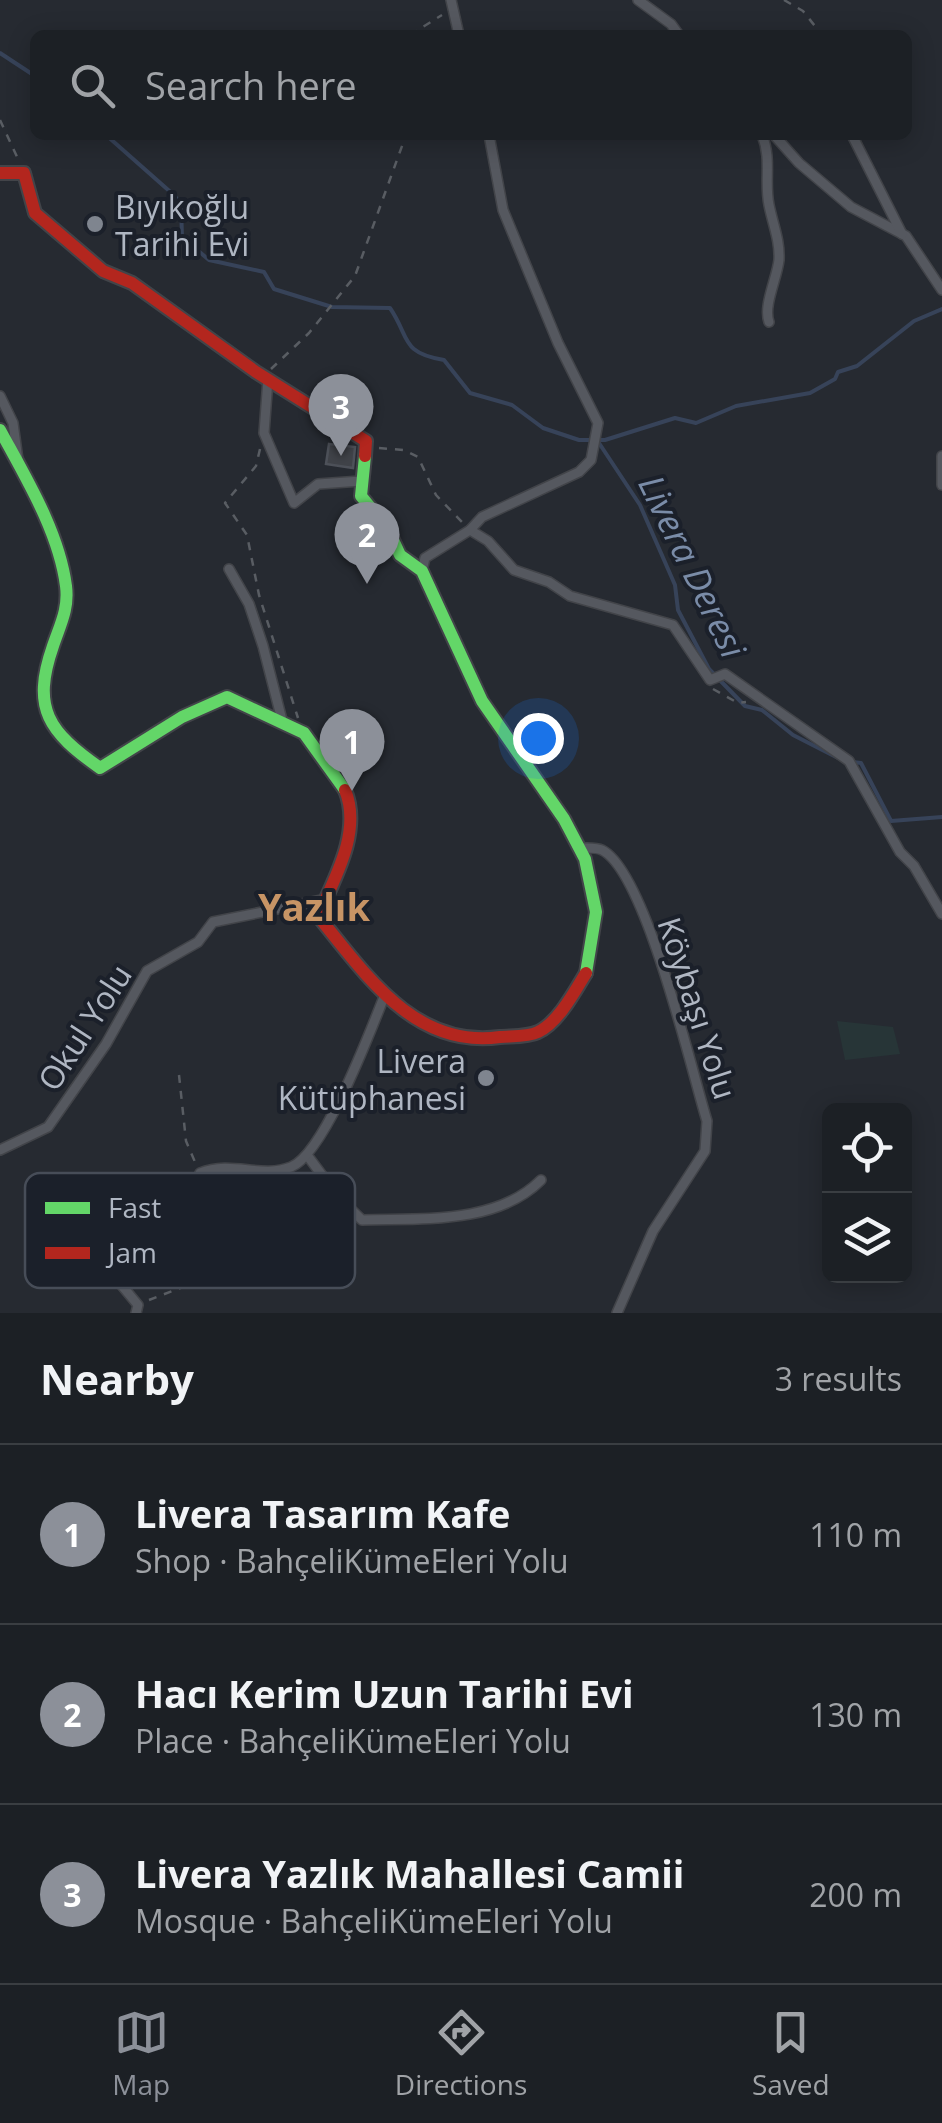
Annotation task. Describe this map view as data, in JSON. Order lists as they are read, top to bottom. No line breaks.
{"streets":{"street":["Köybaşı Yolu","Okul Yolu"]},"districts":["Yazlık"],"water":["Livera Deresi"],"places":["Bıyıkoğlu Tarihi Evi","Livera Kütüphanesi"],"legend":["Fast","Jam"],"page":{"search":"Search here","pins":["3","2","1"],"heading":["Nearby","3 results"],"list":[{"mark":"1","name":"Livera Tasarım Kafe","note":"Shop · BahçeliKümeEleri Yolu","value":"110 m"},{"mark":"2","name":"Hacı Kerim Uzun Tarihi Evi","note":"Place · BahçeliKümeEleri Yolu","value":"130 m"},{"mark":"3","name":"Livera Yazlık Mahallesi Camii","note":"Mosque · BahçeliKümeEleri Yolu","value":"200 m"}],"nav":["Map","Directions","Saved"]}}
